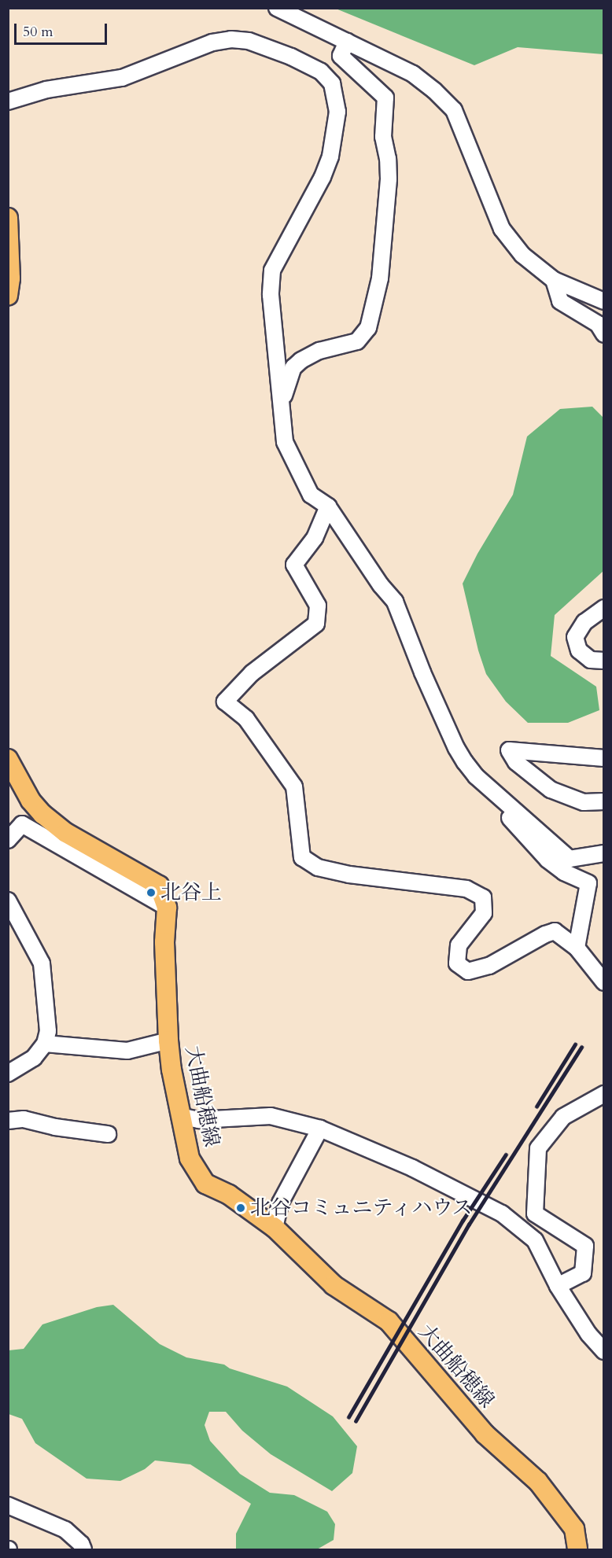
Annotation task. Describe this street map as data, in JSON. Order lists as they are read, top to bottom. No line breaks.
{"streets":{"main road":["大曲船穂線"]},"places":["北谷上","北谷コミュニティハウス"],"scale_bar":"50 m"}
